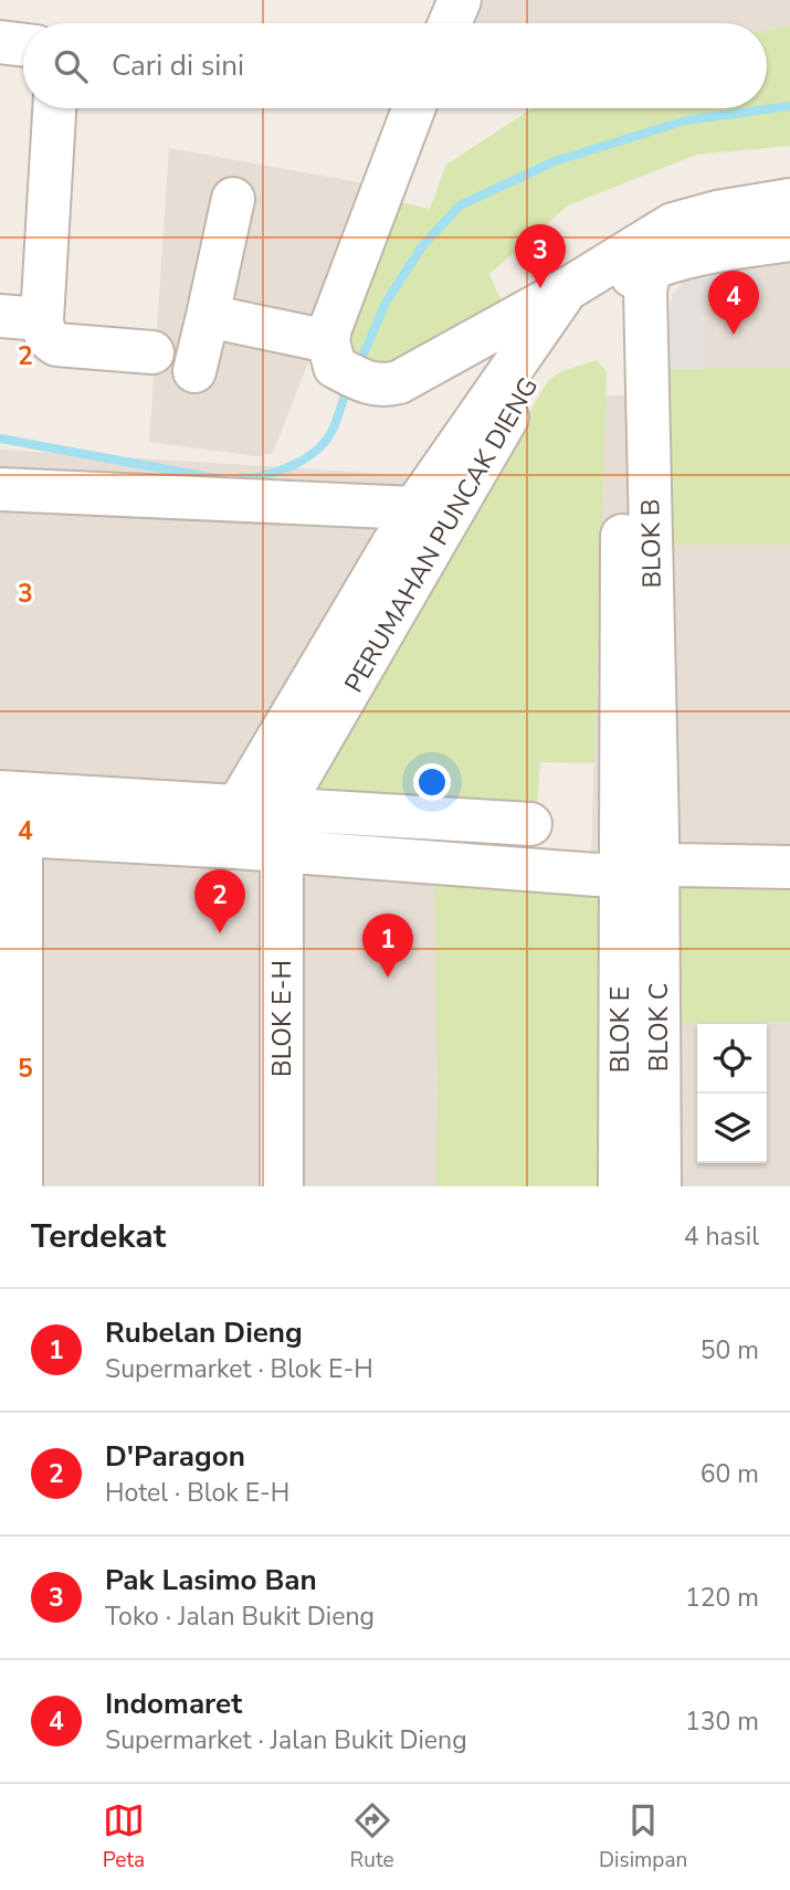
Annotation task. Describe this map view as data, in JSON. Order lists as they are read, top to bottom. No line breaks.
{"streets":{"street":["PERUMAHAN PUNCAK DIENG","BLOK E-H","BLOK C","BLOK E"]},"crossings":[["BLOK C","BLOK E"]],"page":{"search":"Cari di sini","pins":["3","4","2","1"],"heading":["Terdekat","4 hasil"],"list":[{"mark":"1","name":"Rubelan Dieng","note":"Supermarket · Blok E-H","value":"50 m"},{"mark":"2","name":"D'Paragon","note":"Hotel · Blok E-H","value":"60 m"},{"mark":"3","name":"Pak Lasimo Ban","note":"Toko · Jalan Bukit Dieng","value":"120 m"},{"mark":"4","name":"Indomaret","note":"Supermarket · Jalan Bukit Dieng","value":"130 m"}],"nav":["Peta","Rute","Disimpan"]},"grid":{"rows":["2","3","4","5"]}}
